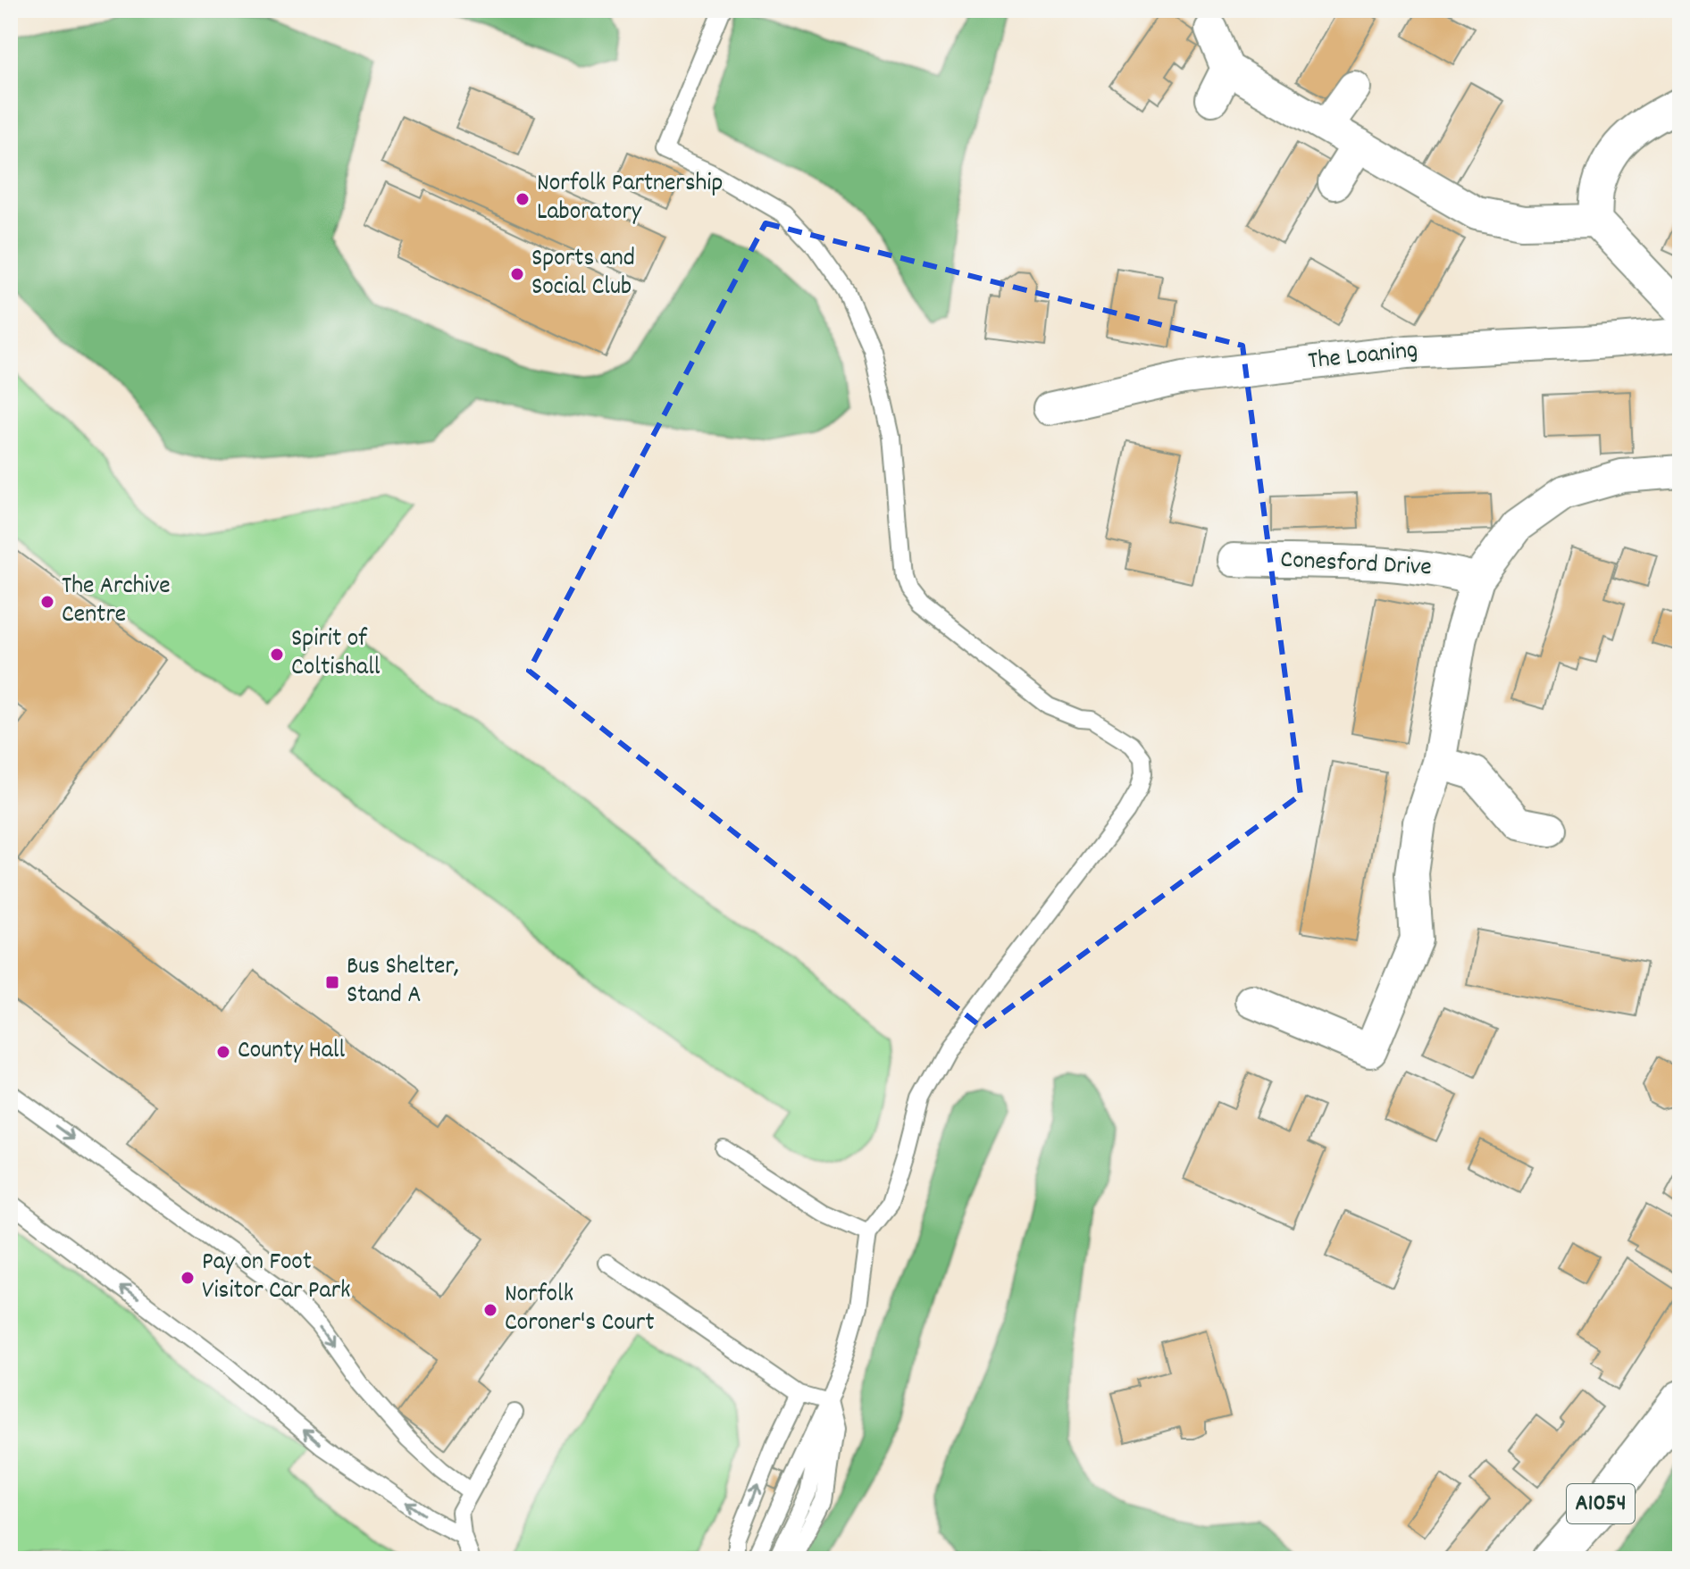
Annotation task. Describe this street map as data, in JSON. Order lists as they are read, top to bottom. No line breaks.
{"streets":{"main road":["A1054"],"street":["The Loaning","Conesford Drive"]},"places":{"other":["Norfolk Partnership Laboratory","Sports and Social Club","The Archive Centre","Spirit of Coltishall","County Hall","Pay on Foot Visitor Car Park","Norfolk Coroner's Court"],"transit":["Bus Shelter, Stand A"]}}
